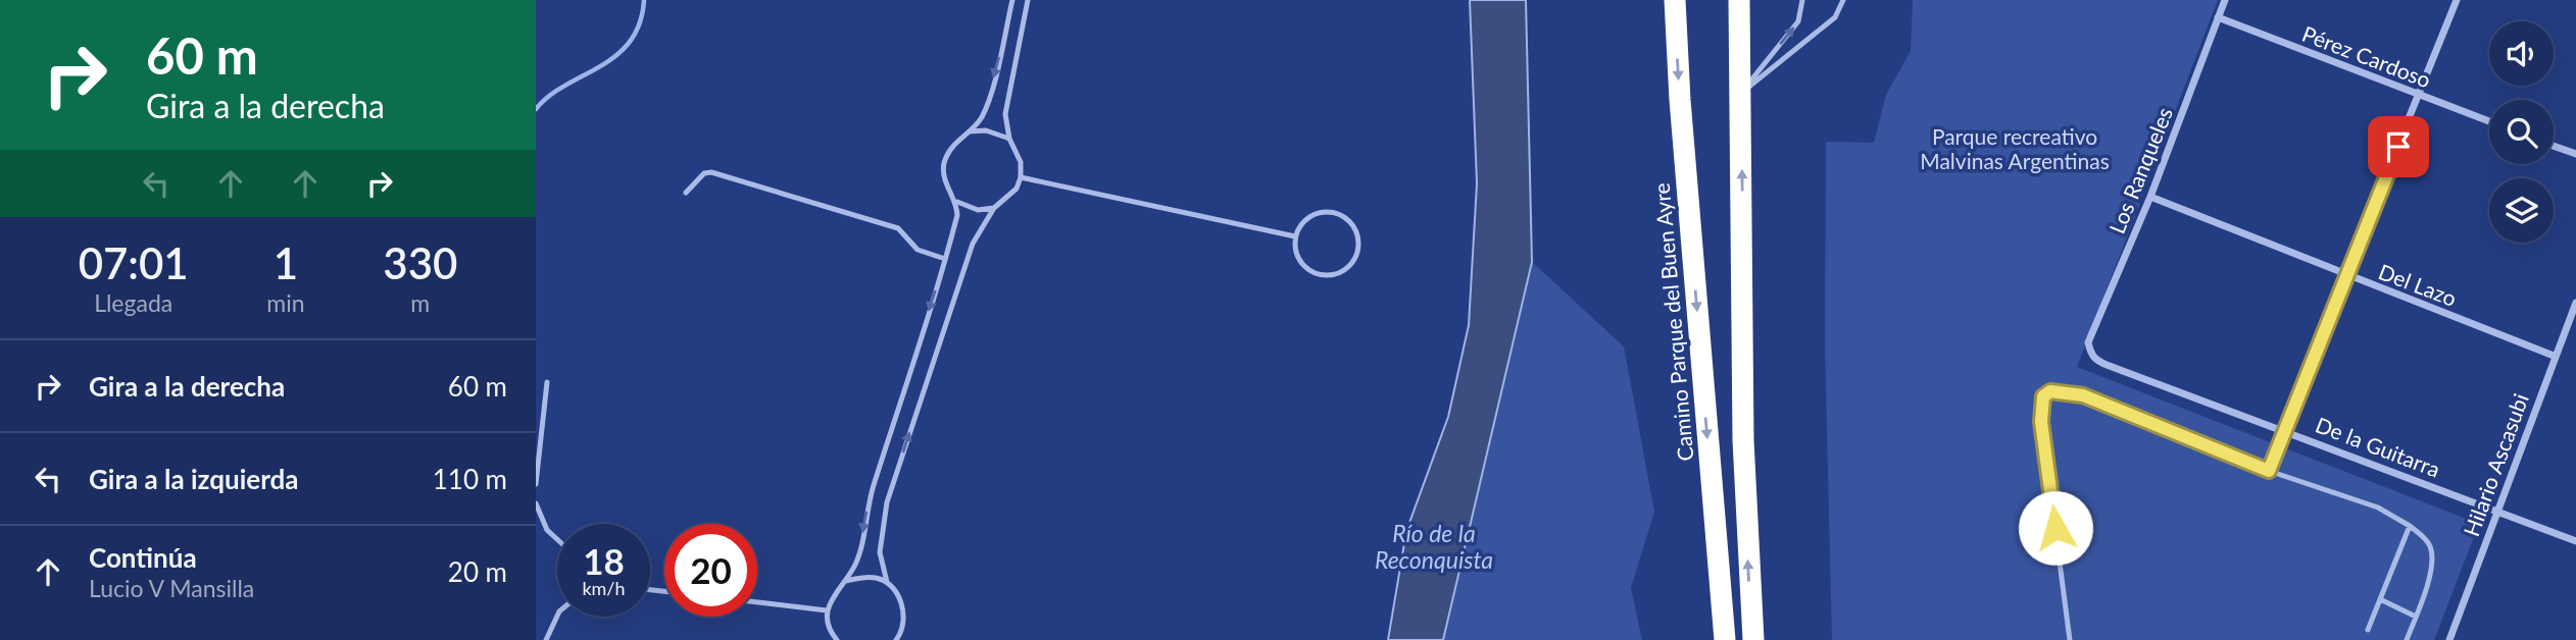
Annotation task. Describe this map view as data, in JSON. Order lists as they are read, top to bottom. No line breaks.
{"streets":{"highway":["Camino Parque del Buen Ayre"],"street":["Pérez Cardoso","Los Ranqueles","Del Lazo","De la Guitarra","Hilario Ascasubi"]},"crossings":[["Pérez Cardoso","Los Ranqueles"],["Los Ranqueles","Del Lazo"],["Los Ranqueles","De la Guitarra"],["Del Lazo","Hilario Ascasubi"],["De la Guitarra","Hilario Ascasubi"]],"water":["Río de la Reconquista"],"parks":["Parque recreativo Malvinas Argentinas"],"page":{"turn":["60 m","Gira a la derecha"],"eta":["07:01","Llegada","1","min","330","m"],"list":[{"name":"Gira a la derecha","value":"60 m"},{"name":"Gira a la izquierda","value":"110 m"},{"name":"Continúa","note":"Lucio V Mansilla","value":"20 m"}],"speed":"18 km/h","limit":"20"}}
